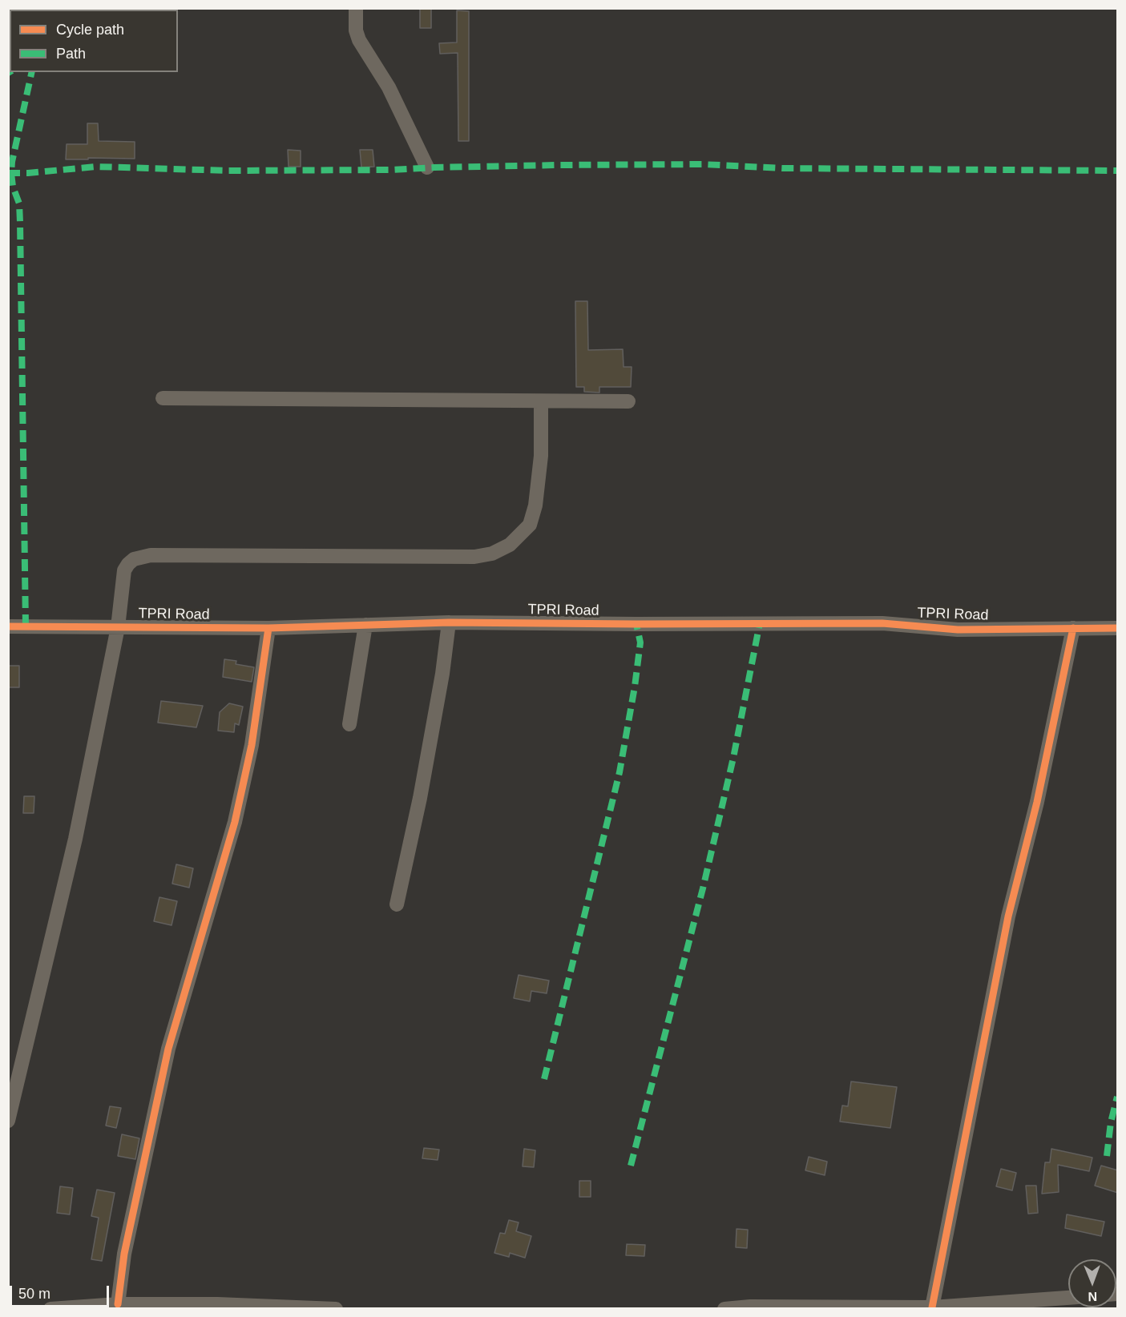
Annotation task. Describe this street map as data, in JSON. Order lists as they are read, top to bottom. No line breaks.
{"streets":{"street":["TPRI Road"]},"legend":["Cycle path","Path"],"scale_bar":"50 m","north":"bottom"}
